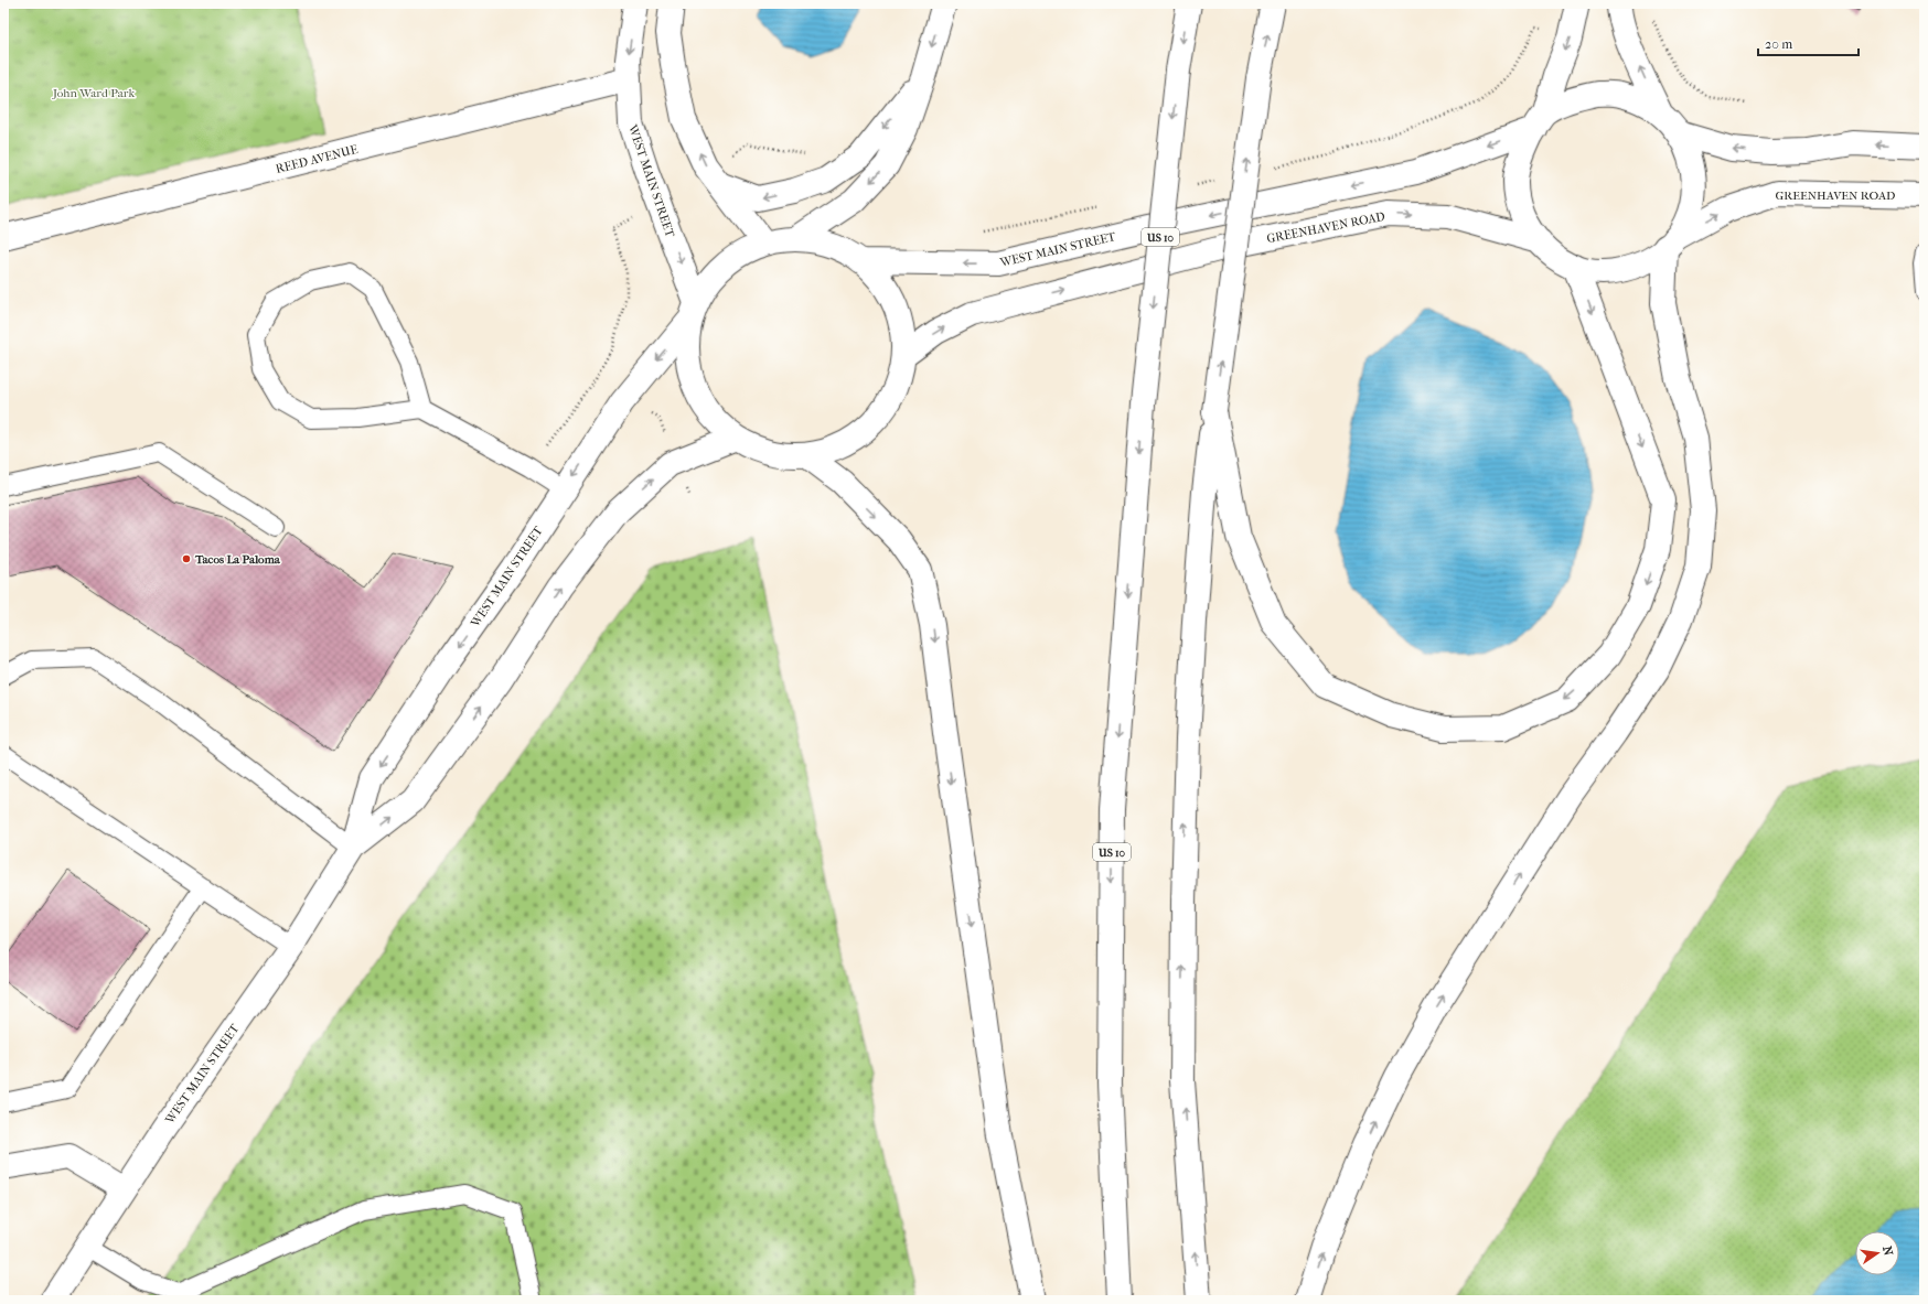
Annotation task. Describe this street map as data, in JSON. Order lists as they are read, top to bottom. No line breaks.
{"streets":{"main road":["REED AVENUE","WEST MAIN STREET","GREENHAVEN ROAD","US 10"]},"crossings":[["REED AVENUE","WEST MAIN STREET"],["WEST MAIN STREET","GREENHAVEN ROAD"]],"parks":["John Ward Park"],"places":["Tacos La Paloma"],"scale_bar":"20 m","north":"right"}
